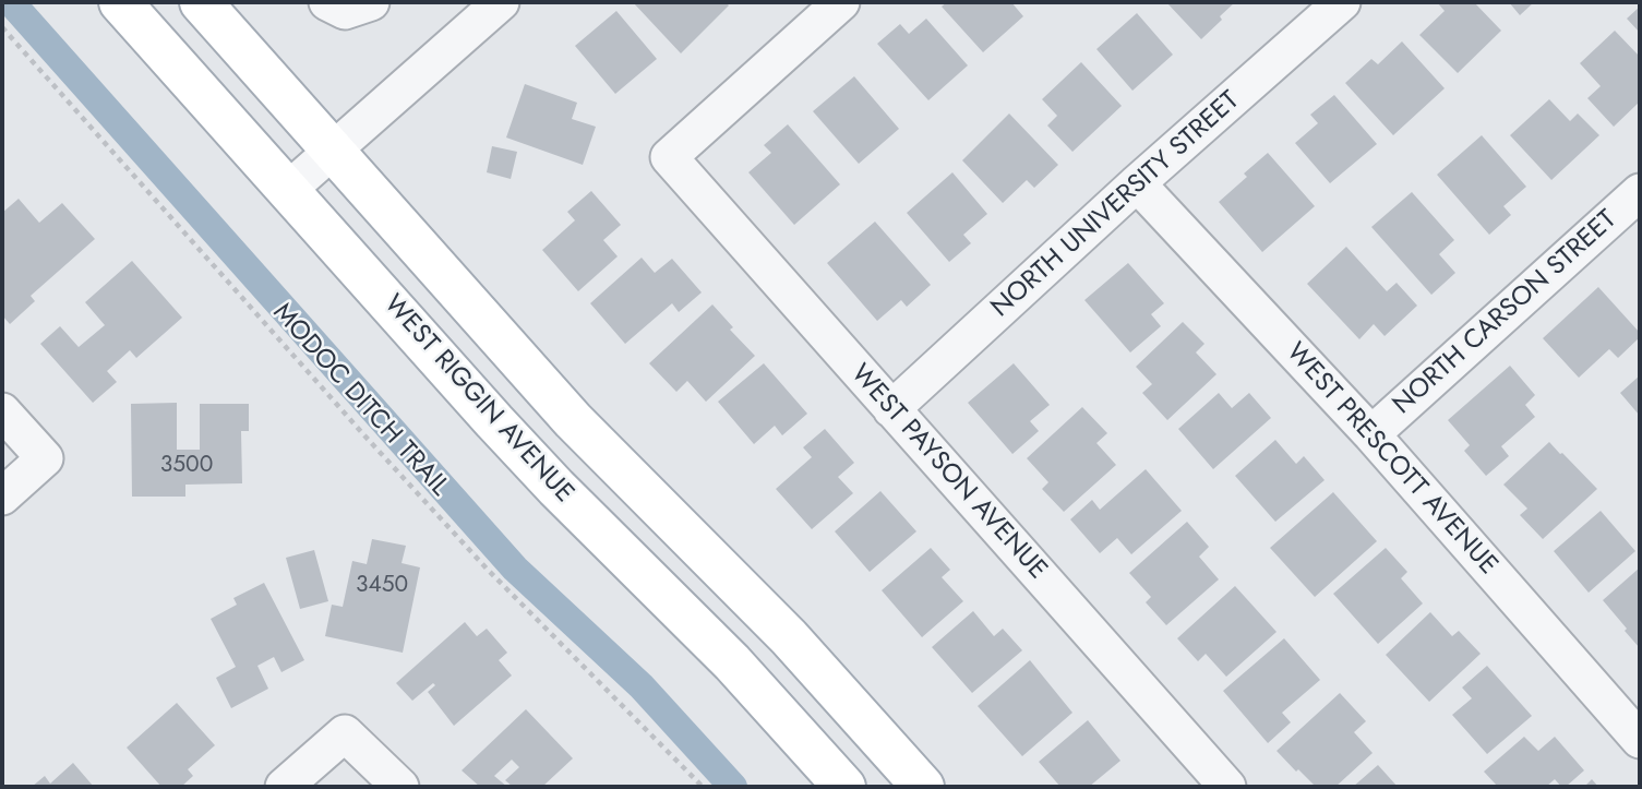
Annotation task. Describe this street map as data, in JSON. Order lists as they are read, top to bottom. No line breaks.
{"streets":{"main road":["WEST RIGGIN AVENUE"],"street":["NORTH UNIVERSITY STREET","NORTH CARSON STREET","WEST PRESCOTT AVENUE","WEST PAYSON AVENUE"],"path":["MODOC DITCH TRAIL"]},"crossings":[["NORTH UNIVERSITY STREET","WEST PRESCOTT AVENUE"],["NORTH UNIVERSITY STREET","WEST PAYSON AVENUE"],["NORTH CARSON STREET","WEST PRESCOTT AVENUE"]],"house_numbers":["3500","3450"]}
